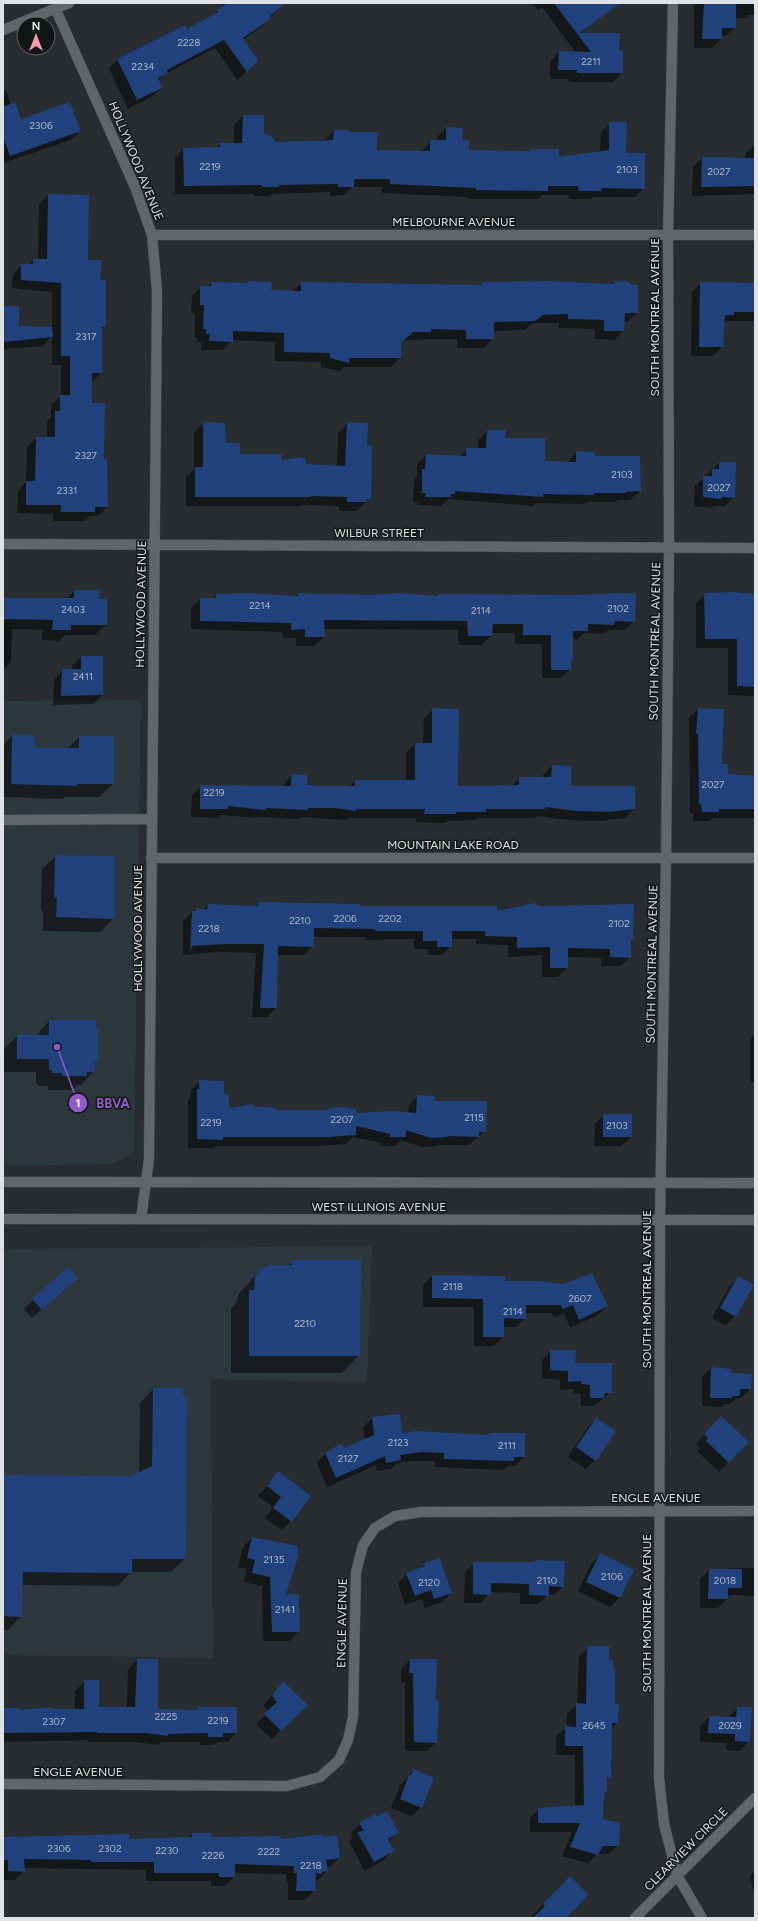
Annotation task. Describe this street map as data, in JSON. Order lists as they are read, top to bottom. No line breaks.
{"streets":{"street":["HOLLYWOOD AVENUE","MELBOURNE AVENUE","SOUTH MONTREAL AVENUE","WILBUR STREET","MOUNTAIN LAKE ROAD","WEST ILLINOIS AVENUE","ENGLE AVENUE","CLEARVIEW CIRCLE"]},"crossings":[["HOLLYWOOD AVENUE","MELBOURNE AVENUE"],["HOLLYWOOD AVENUE","WILBUR STREET"],["HOLLYWOOD AVENUE","MOUNTAIN LAKE ROAD"],["HOLLYWOOD AVENUE","WEST ILLINOIS AVENUE"],["MELBOURNE AVENUE","SOUTH MONTREAL AVENUE"],["SOUTH MONTREAL AVENUE","WILBUR STREET"],["SOUTH MONTREAL AVENUE","MOUNTAIN LAKE ROAD"],["SOUTH MONTREAL AVENUE","WEST ILLINOIS AVENUE"],["SOUTH MONTREAL AVENUE","ENGLE AVENUE"],["SOUTH MONTREAL AVENUE","CLEARVIEW CIRCLE"]],"places":["BBVA"],"house_numbers":["2228","2211","2234","2306","2219","2103","2027","2317","2327","2103","2027","2331","2214","2102","2403","2114","2411","2027","2219","2206","2202","2210","2102","2218","2115","2207","2219","2103","2118","2607","2114","2210","2123","2111","2127","2135","2106","2110","2018","2120","2141","2225","2219","2307","2645","2029","2306","2302","2230","2222","2226","2218"],"north":"top"}
